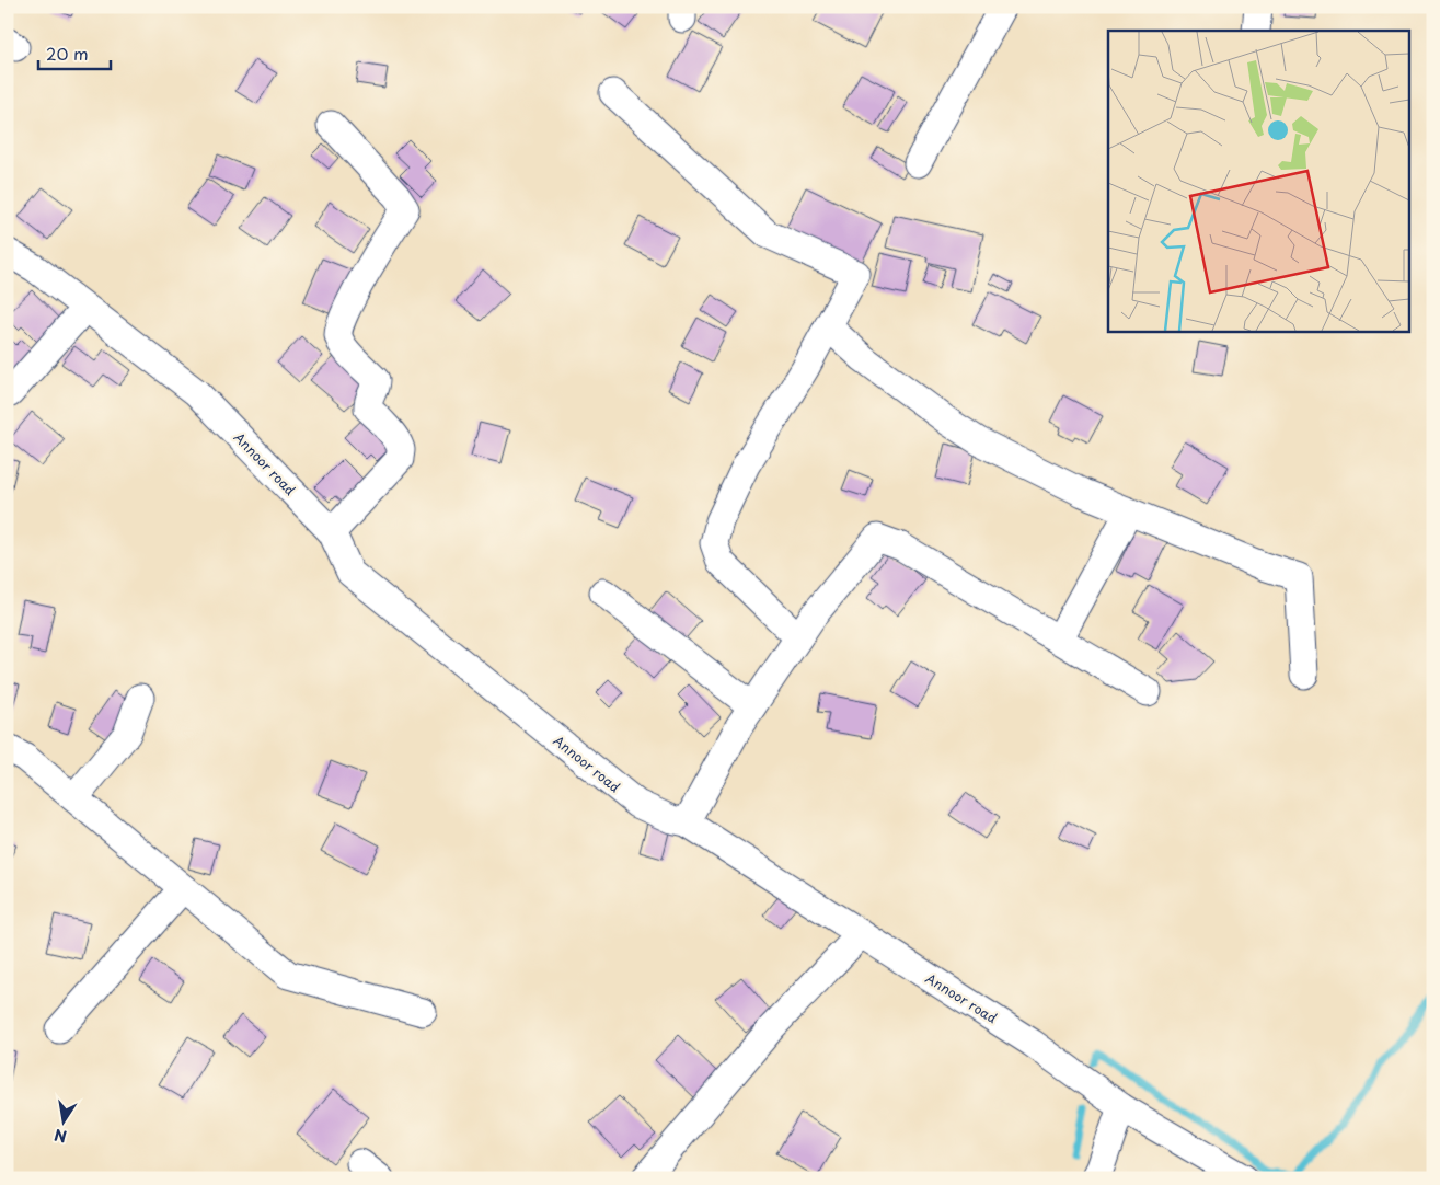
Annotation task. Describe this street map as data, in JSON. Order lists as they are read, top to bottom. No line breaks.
{"streets":{"street":["Annoor road"]},"scale_bar":"20 m","north":"bottom"}
